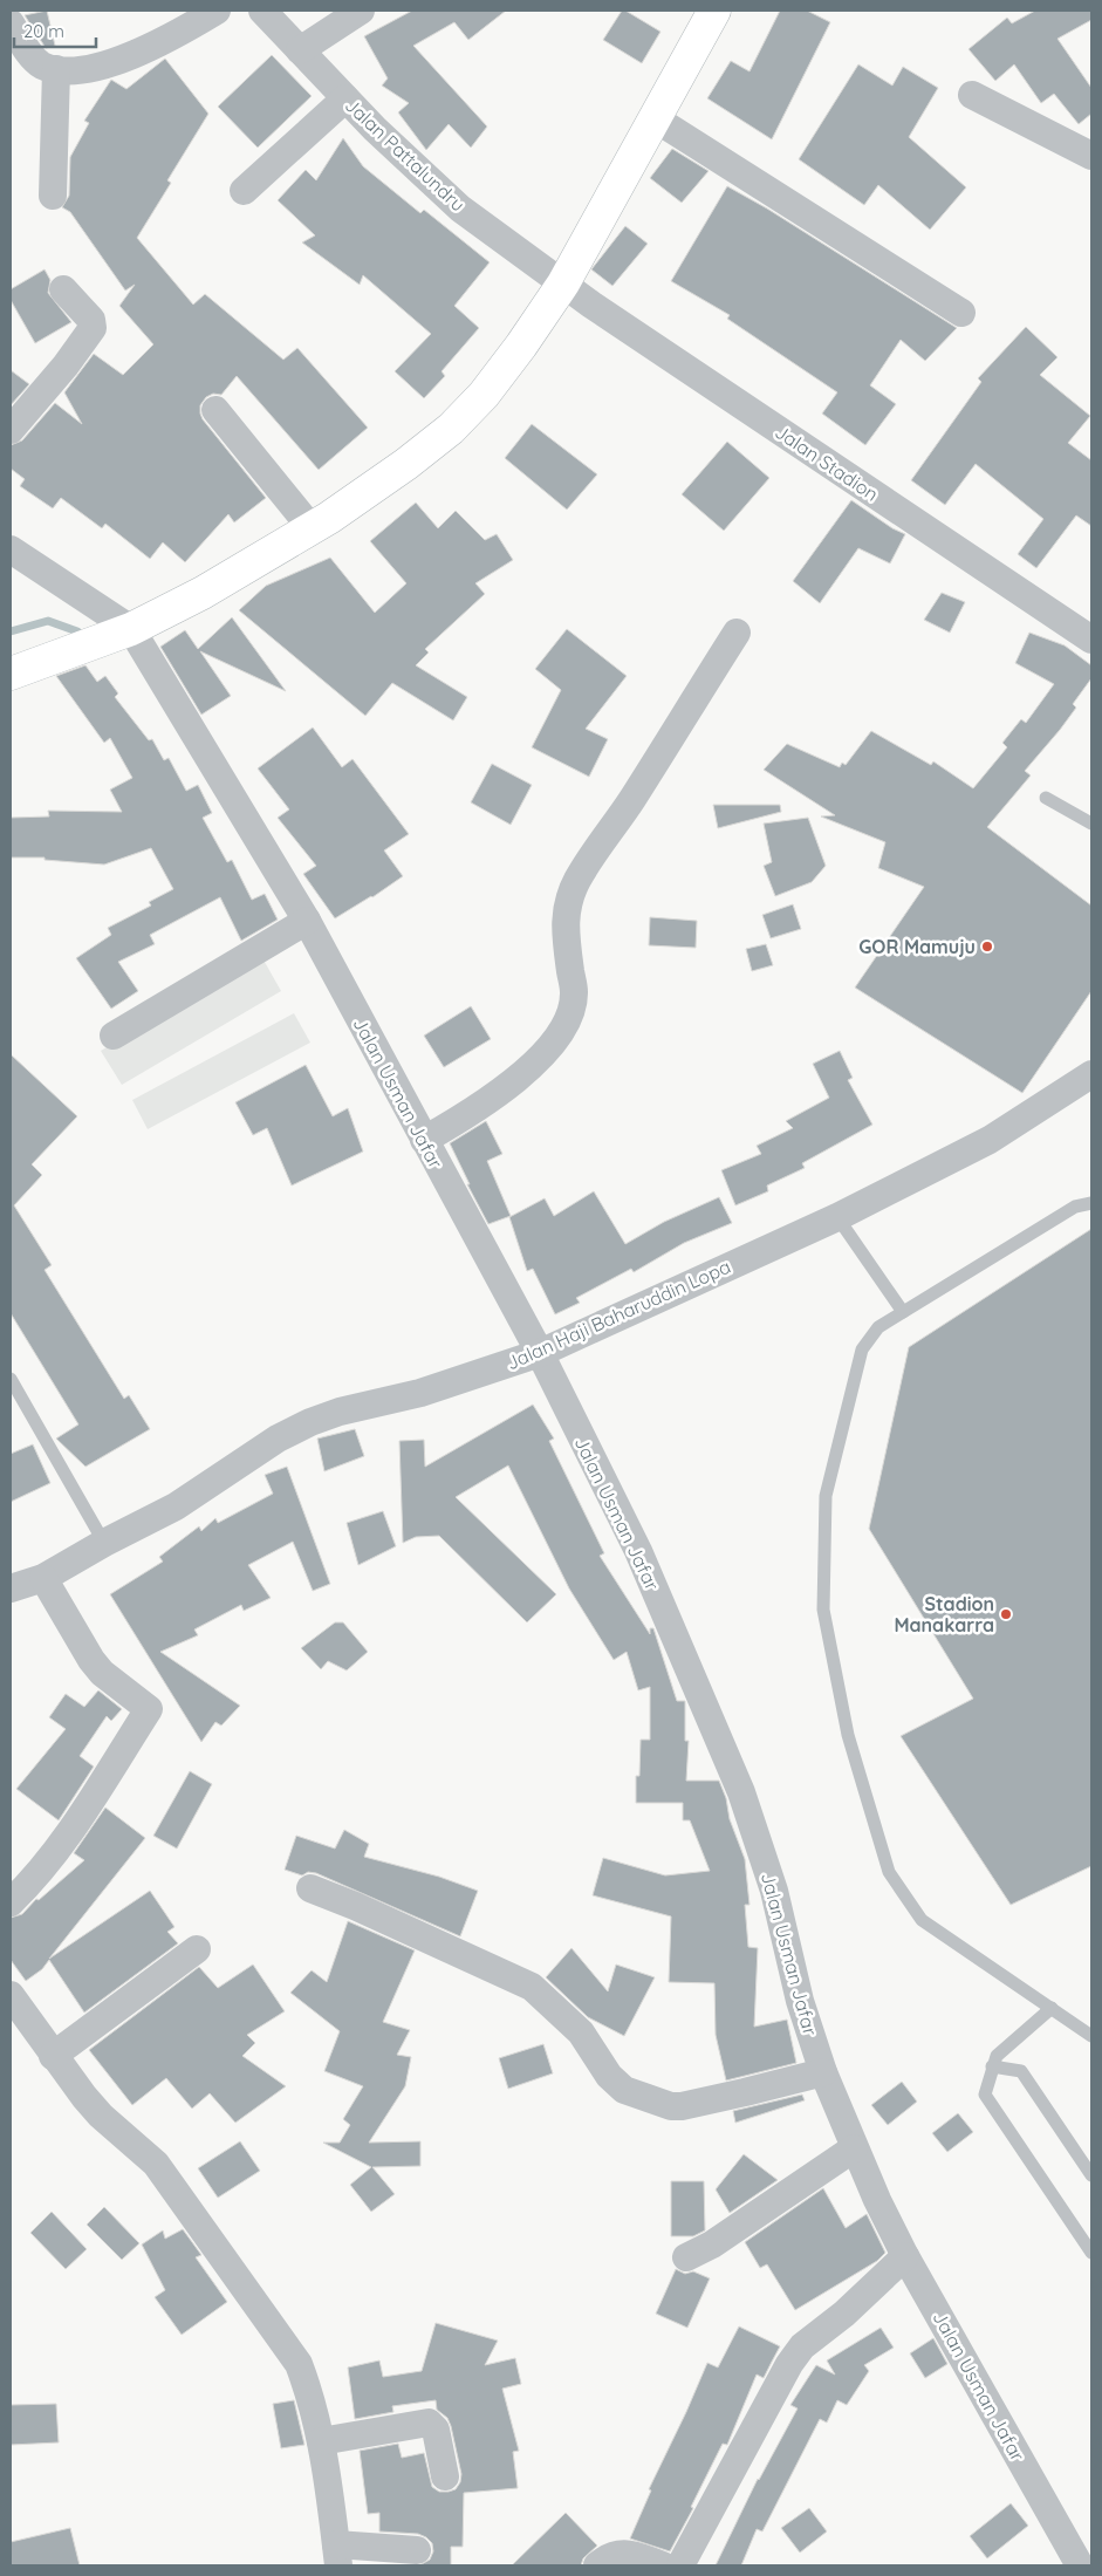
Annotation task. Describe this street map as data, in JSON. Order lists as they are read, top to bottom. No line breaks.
{"streets":{"street":["Jalan Pattalundru","Jalan Stadion","Jalan Usman Jafar","Jalan Haji Baharuddin Lopa"]},"crossings":[["Jalan Pattalundru","Jalan Stadion"],["Jalan Usman Jafar","Jalan Haji Baharuddin Lopa"]],"places":["GOR Mamuju","Stadion Manakarra"],"scale_bar":"20 m"}
